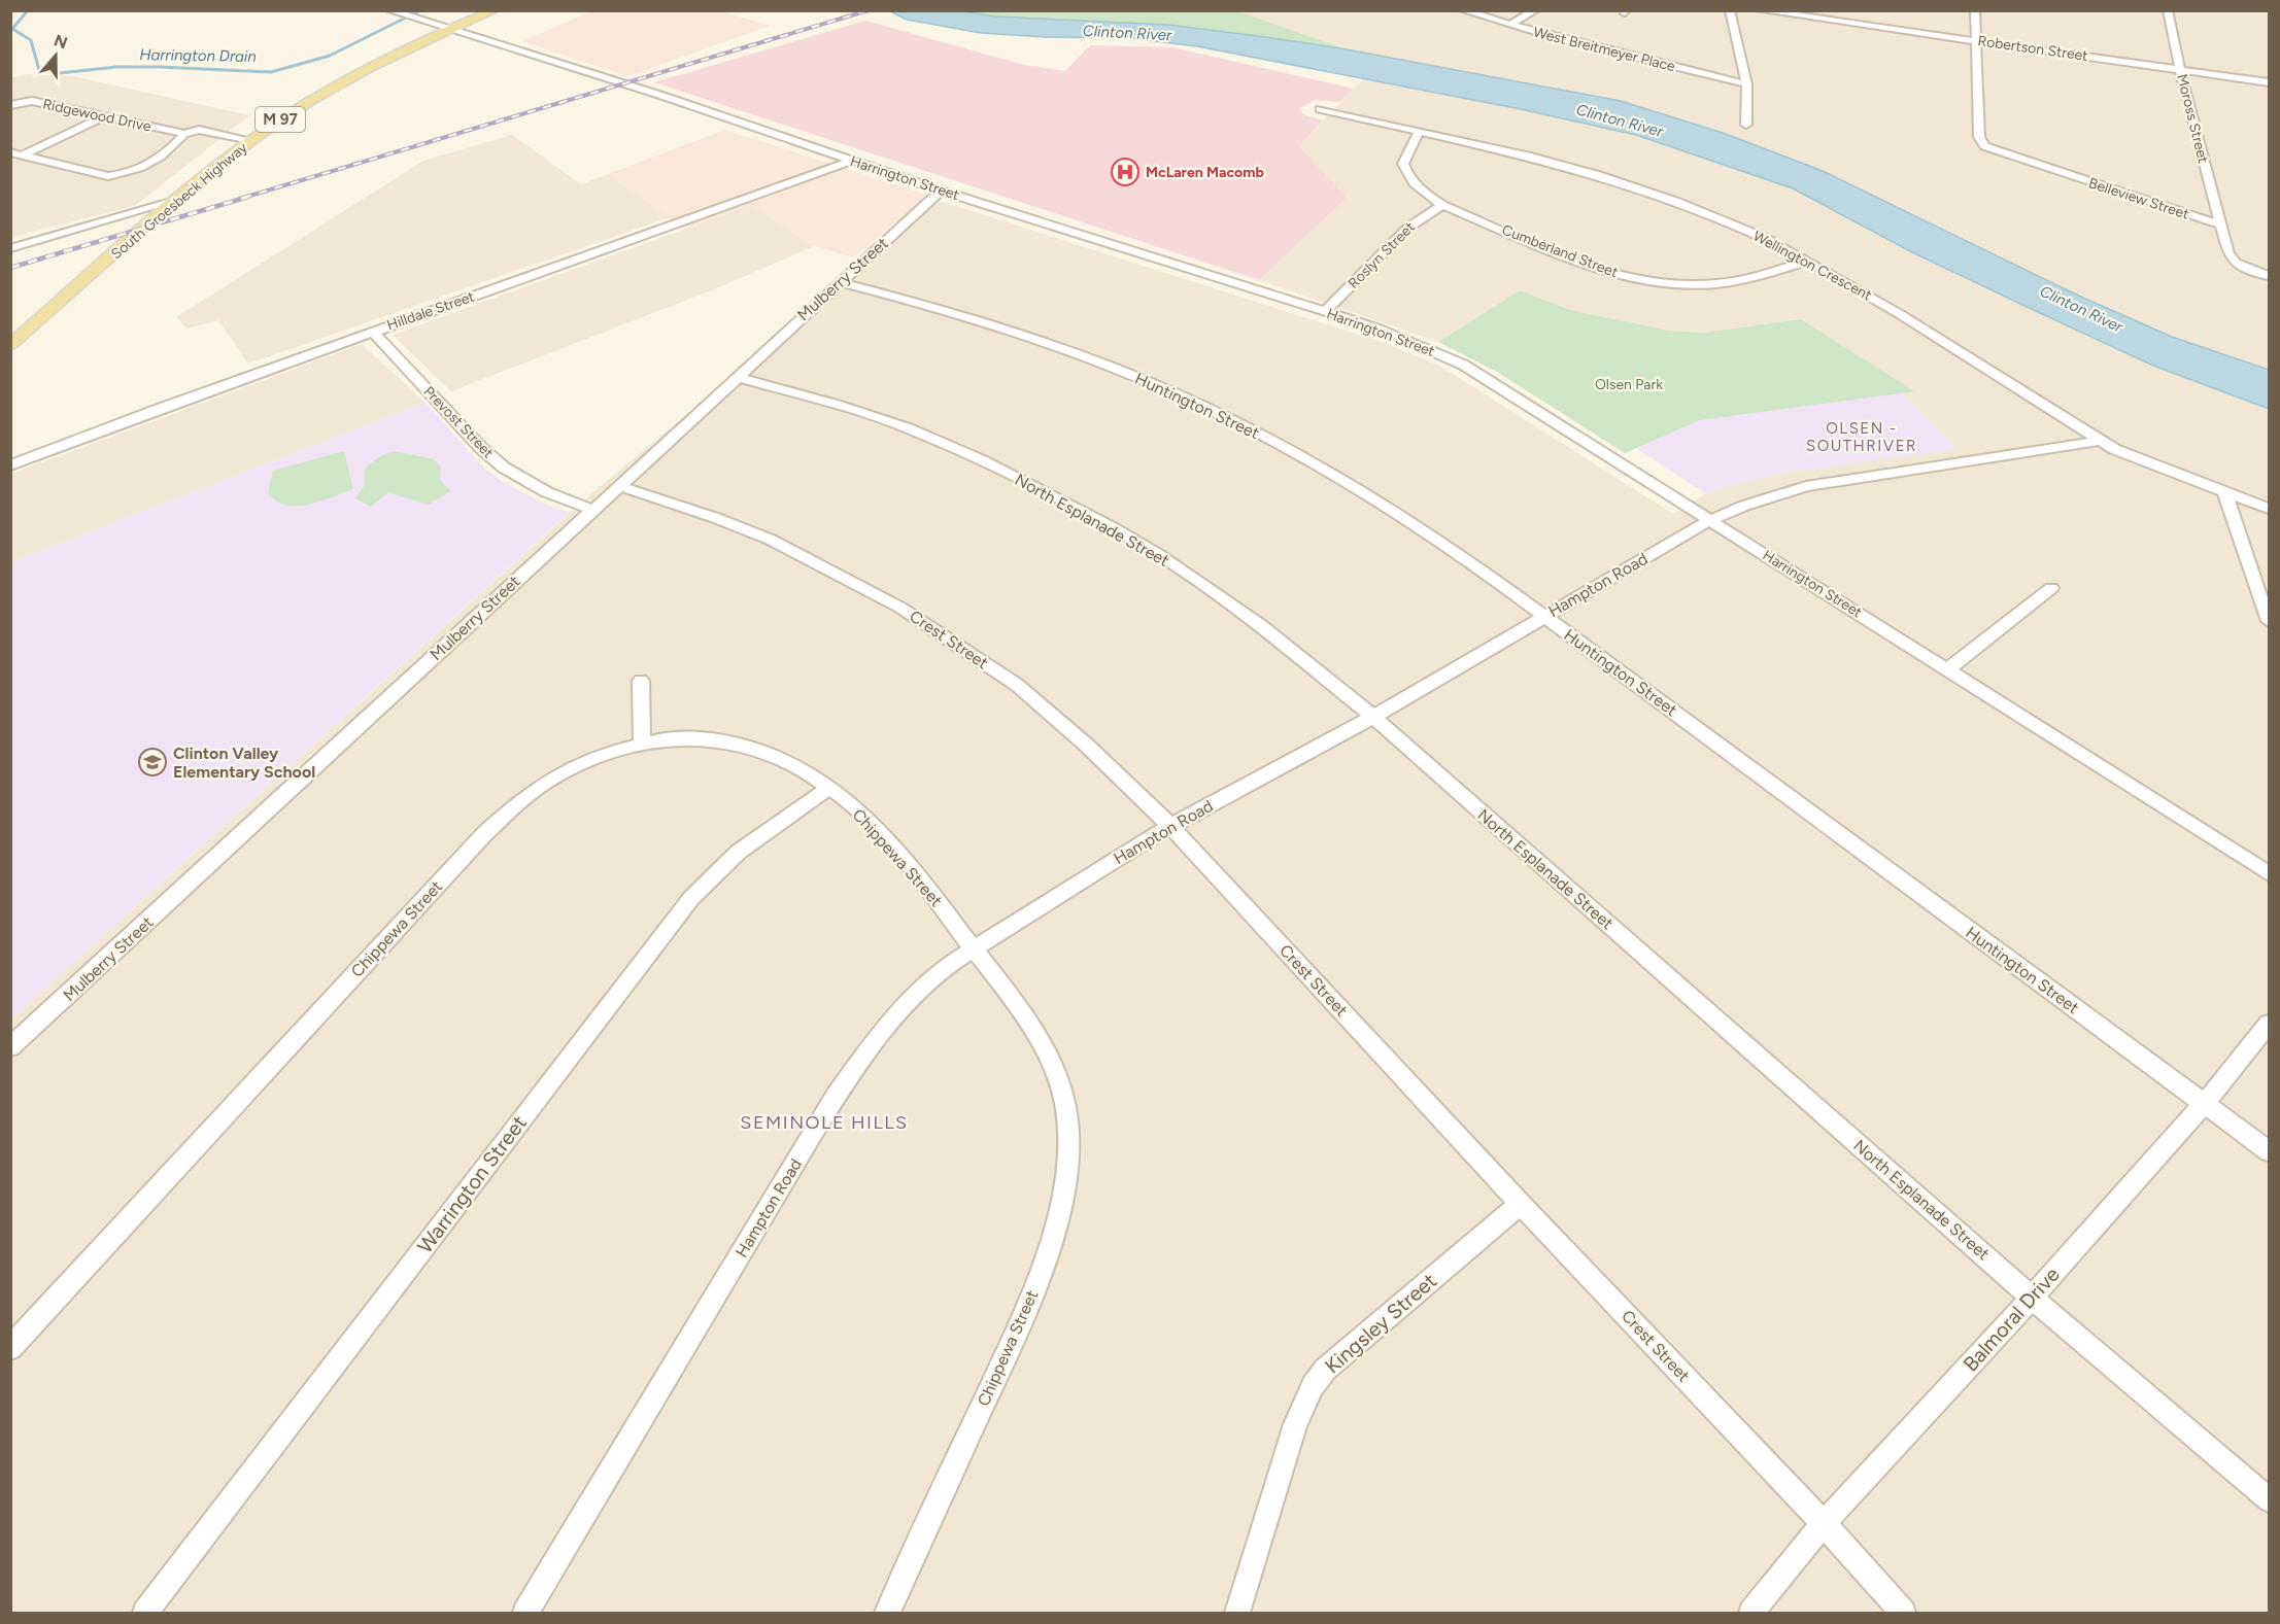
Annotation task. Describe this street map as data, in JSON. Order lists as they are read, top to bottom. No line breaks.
{"streets":{"main road":["M 97","South Groesbeck Highway"],"street":["Robertson Street","West Breitmeyer Place","Ridgewood Drive","Moross Street","Harrington Street","Belleview Street","Cumberland Street","Roslyn Street","Wellington Crescent","Mulberry Street","Hilldale Street","Huntington Street","Prevost Street","North Esplanade Street","Hampton Road","Crest Street","Chippewa Street","Warrington Street","Balmoral Drive","Kingsley Street"]},"crossings":[["Robertson Street","Moross Street"],["Robertson Street","Belleview Street"],["Ridgewood Drive","South Groesbeck Highway"],["Moross Street","Belleview Street"],["Harrington Street","South Groesbeck Highway"],["Harrington Street","Roslyn Street"],["Harrington Street","Mulberry Street"],["Harrington Street","Hilldale Street"],["Harrington Street","Hampton Road"],["Cumberland Street","Roslyn Street"],["Cumberland Street","Wellington Crescent"],["Wellington Crescent","Hampton Road"],["Mulberry Street","Huntington Street"],["Mulberry Street","Prevost Street"],["Mulberry Street","North Esplanade Street"],["Mulberry Street","Crest Street"],["Hilldale Street","Prevost Street"],["Huntington Street","Hampton Road"],["Huntington Street","Balmoral Drive"],["North Esplanade Street","Hampton Road"],["North Esplanade Street","Balmoral Drive"],["Hampton Road","Crest Street"],["Hampton Road","Chippewa Street"],["Crest Street","Balmoral Drive"],["Crest Street","Kingsley Street"],["Chippewa Street","Warrington Street"]],"districts":["OLSEN - SOUTHRIVER","SEMINOLE HILLS"],"water":["Clinton River","Harrington Drain"],"parks":["Olsen Park"],"places":{"hospital":["McLaren Macomb"],"school or university":["Clinton Valley Elementary School"]},"north":"top"}
